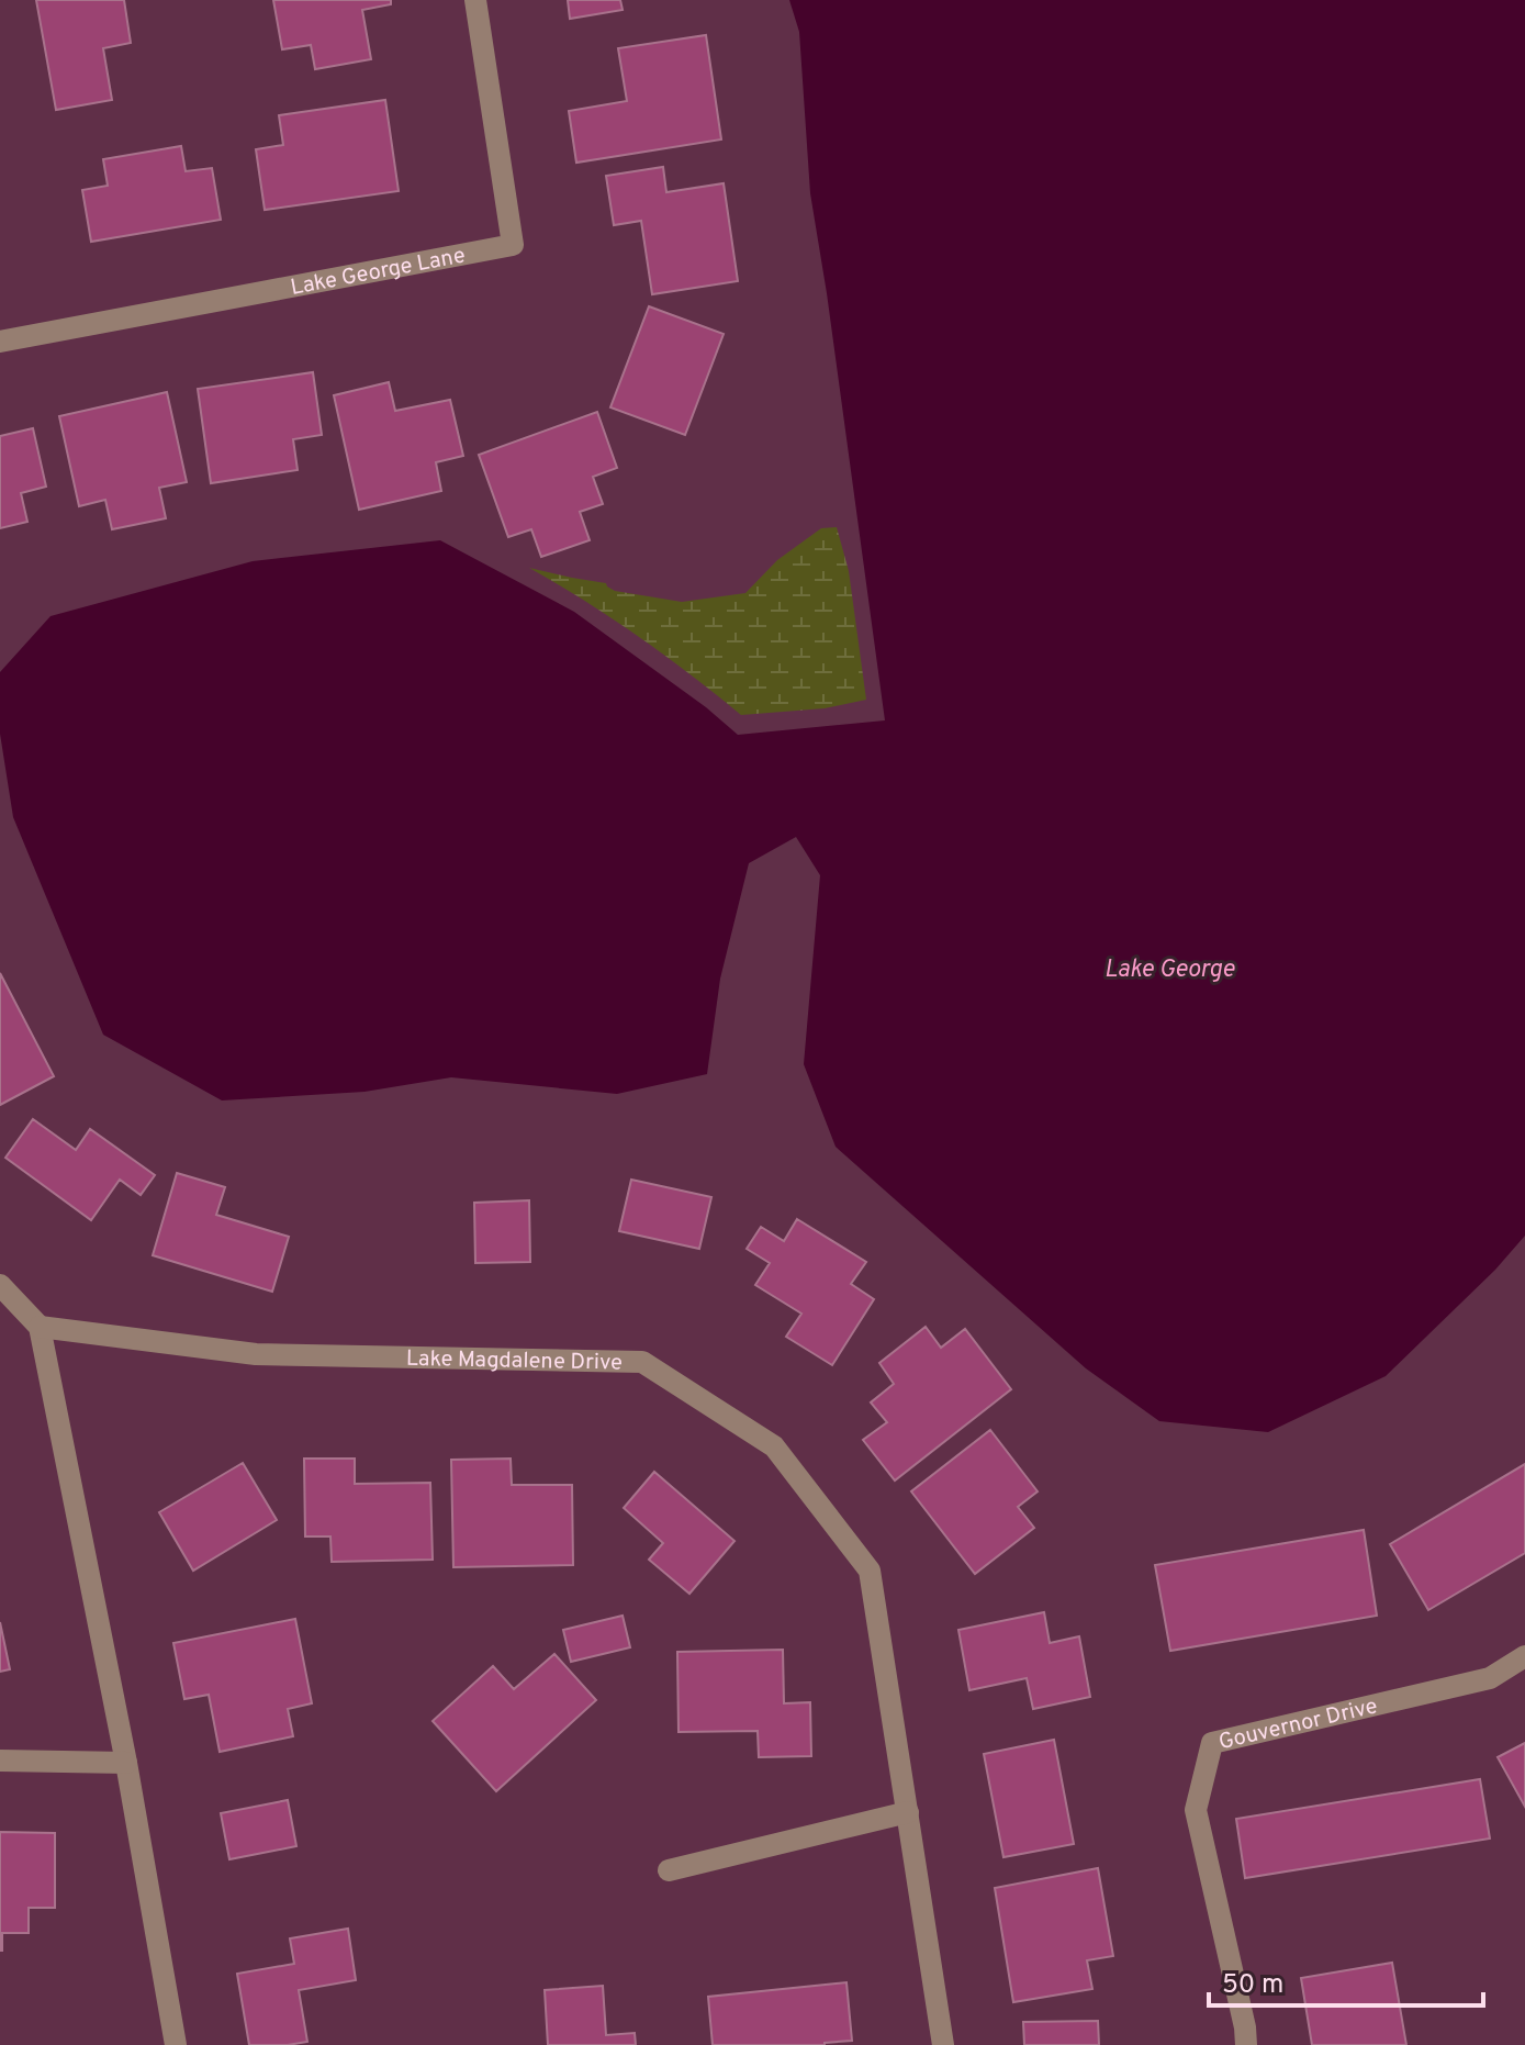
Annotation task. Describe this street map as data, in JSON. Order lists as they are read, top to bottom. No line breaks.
{"streets":{"street":["Lake George Lane","Lake Magdalene Drive","Gouvernor Drive"]},"water":["Lake George"],"scale_bar":"50 m"}
